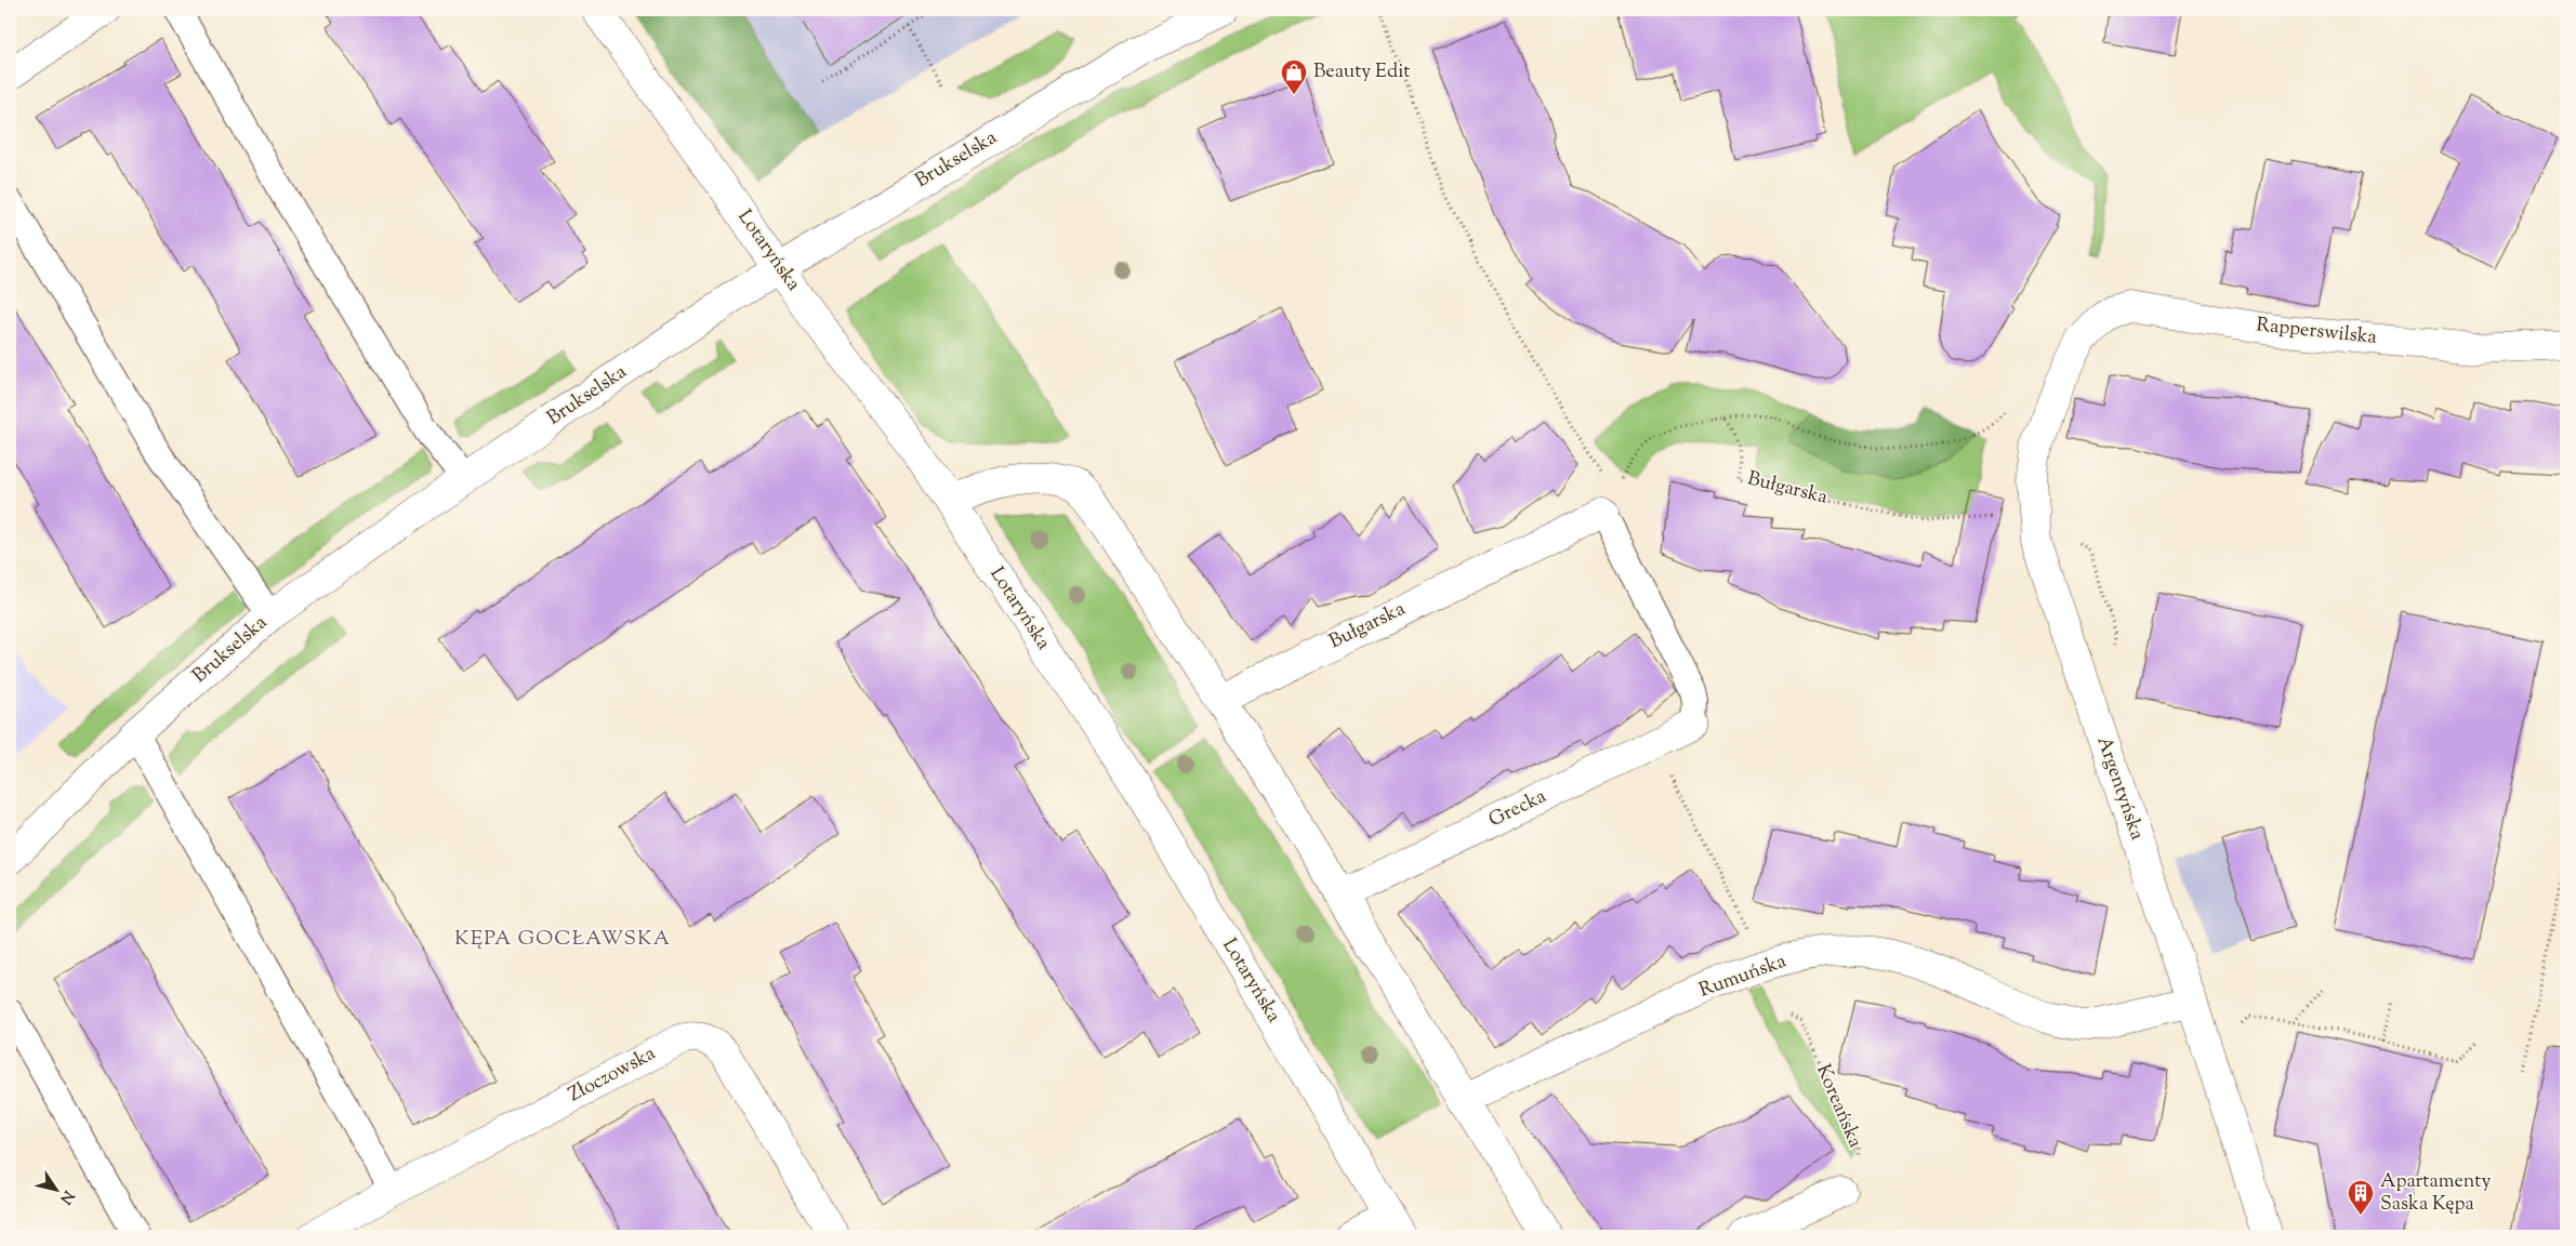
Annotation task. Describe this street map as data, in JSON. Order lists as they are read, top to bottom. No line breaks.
{"streets":{"street":["Brukselska","Lotaryńska","Rapperswilska","Bułgarska","Argentyńska","Grecka","Rumuńska","Złoczowska"],"path":["Koreańska"]},"crossings":[["Brukselska","Lotaryńska"],["Rapperswilska","Argentyńska"],["Argentyńska","Rumuńska"]],"districts":["KĘPA GOCŁAWSKA"],"places":{"shop":["Beauty Edit"],"building":["Apartamenty Saska Kępa"]},"north":"bottom right"}
